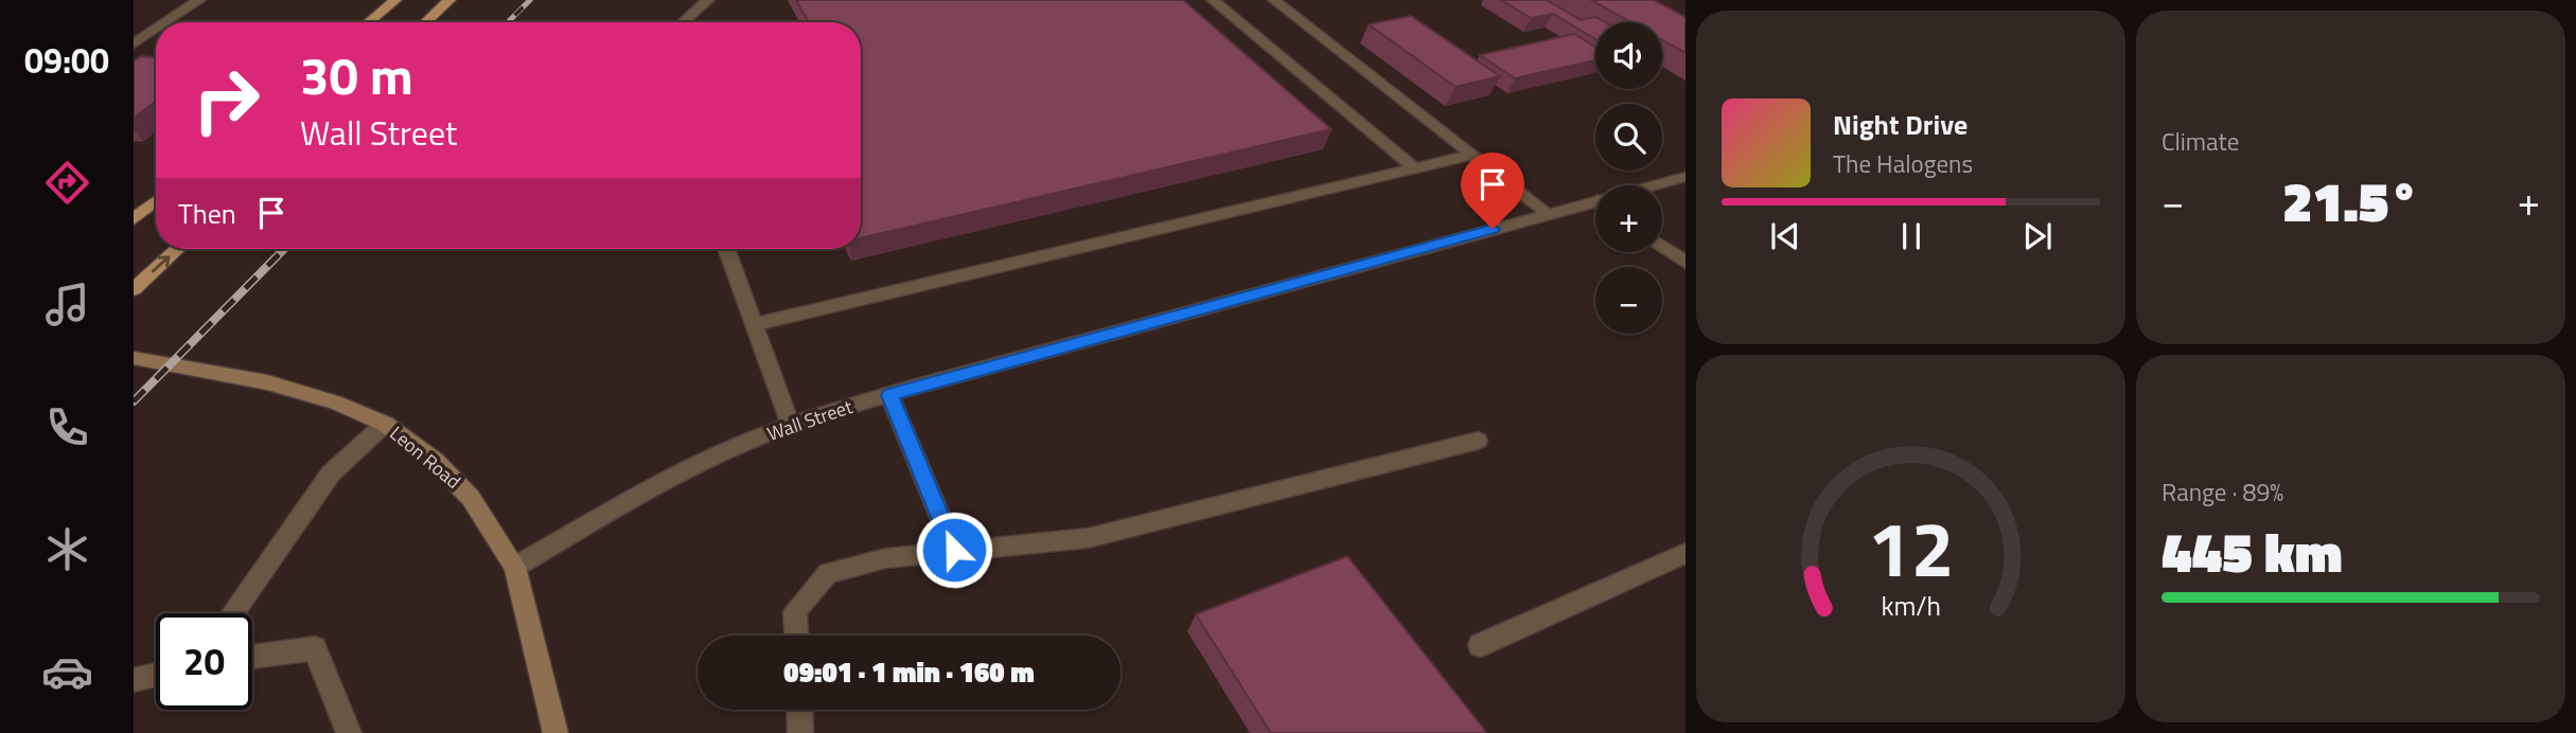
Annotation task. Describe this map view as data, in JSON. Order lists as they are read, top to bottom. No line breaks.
{"streets":{"street":["Wall Street","Leon Road"]},"crossings":[["Wall Street","Leon Road"]],"page":{"tabs":"09:00","tile":["Climate",["Range · 89%","445 km"]],"map_buttons":["+","−"],"turn":["30 m","Wall Street"],"song":["Night Drive","The Halogens"],"heat":["−","21.5°","+"],"then":"Then","limit":"20","trip":"09:01 · 1 min · 160 m","gauge":["12","km/h"]}}
